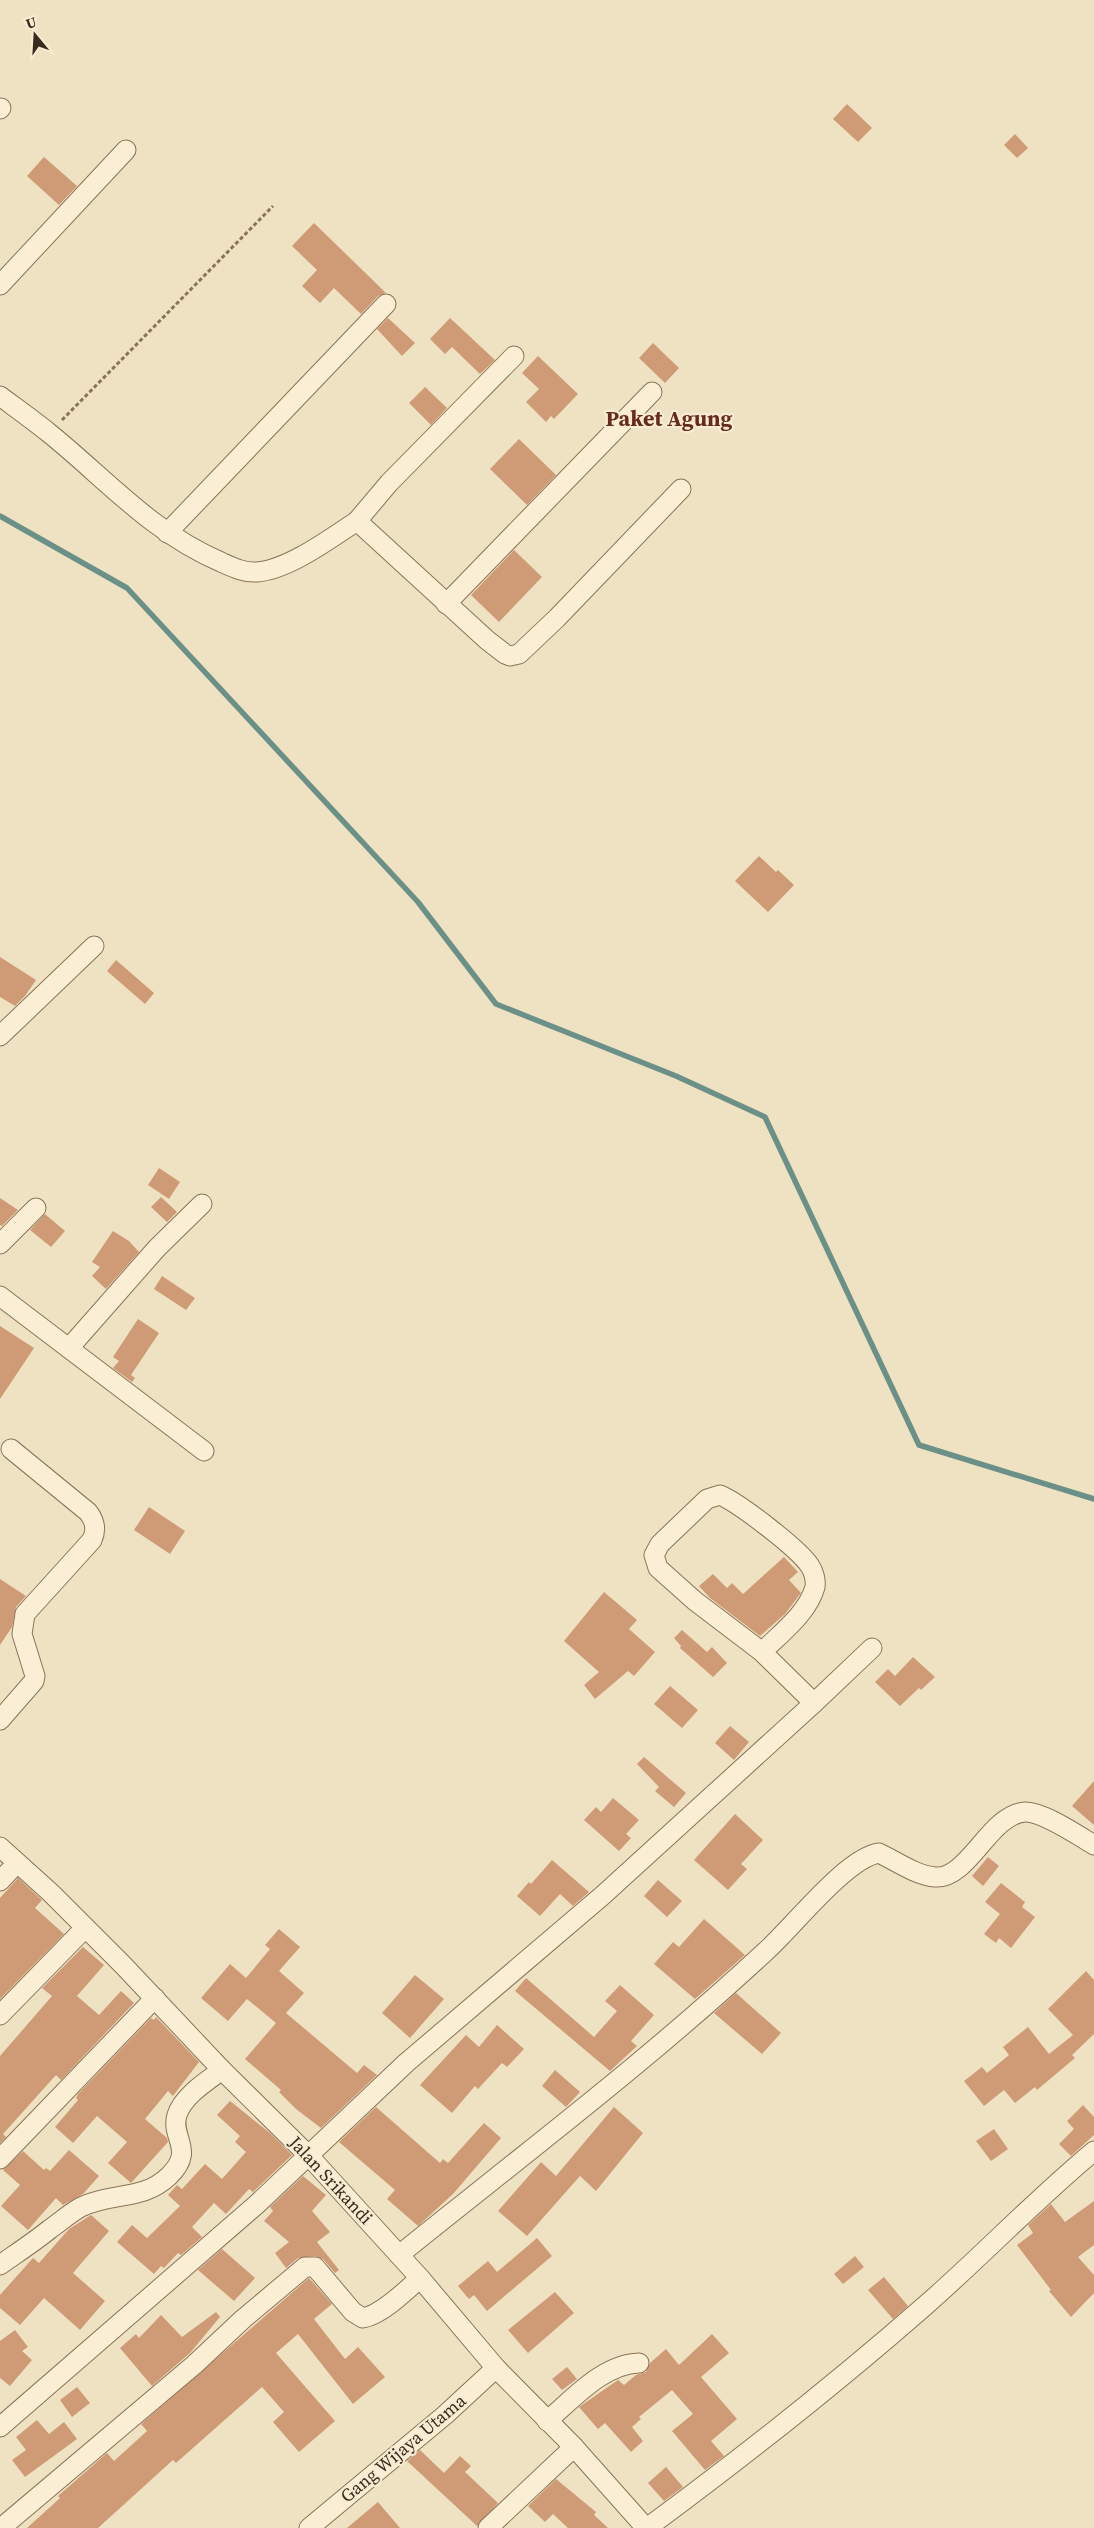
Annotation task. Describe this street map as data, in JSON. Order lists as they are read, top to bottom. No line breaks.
{"streets":{"street":["Jalan Srikandi","Gang Wijaya Utama"]},"crossings":[["Jalan Srikandi","Gang Wijaya Utama"]],"districts":["Paket Agung"],"north":"top"}
